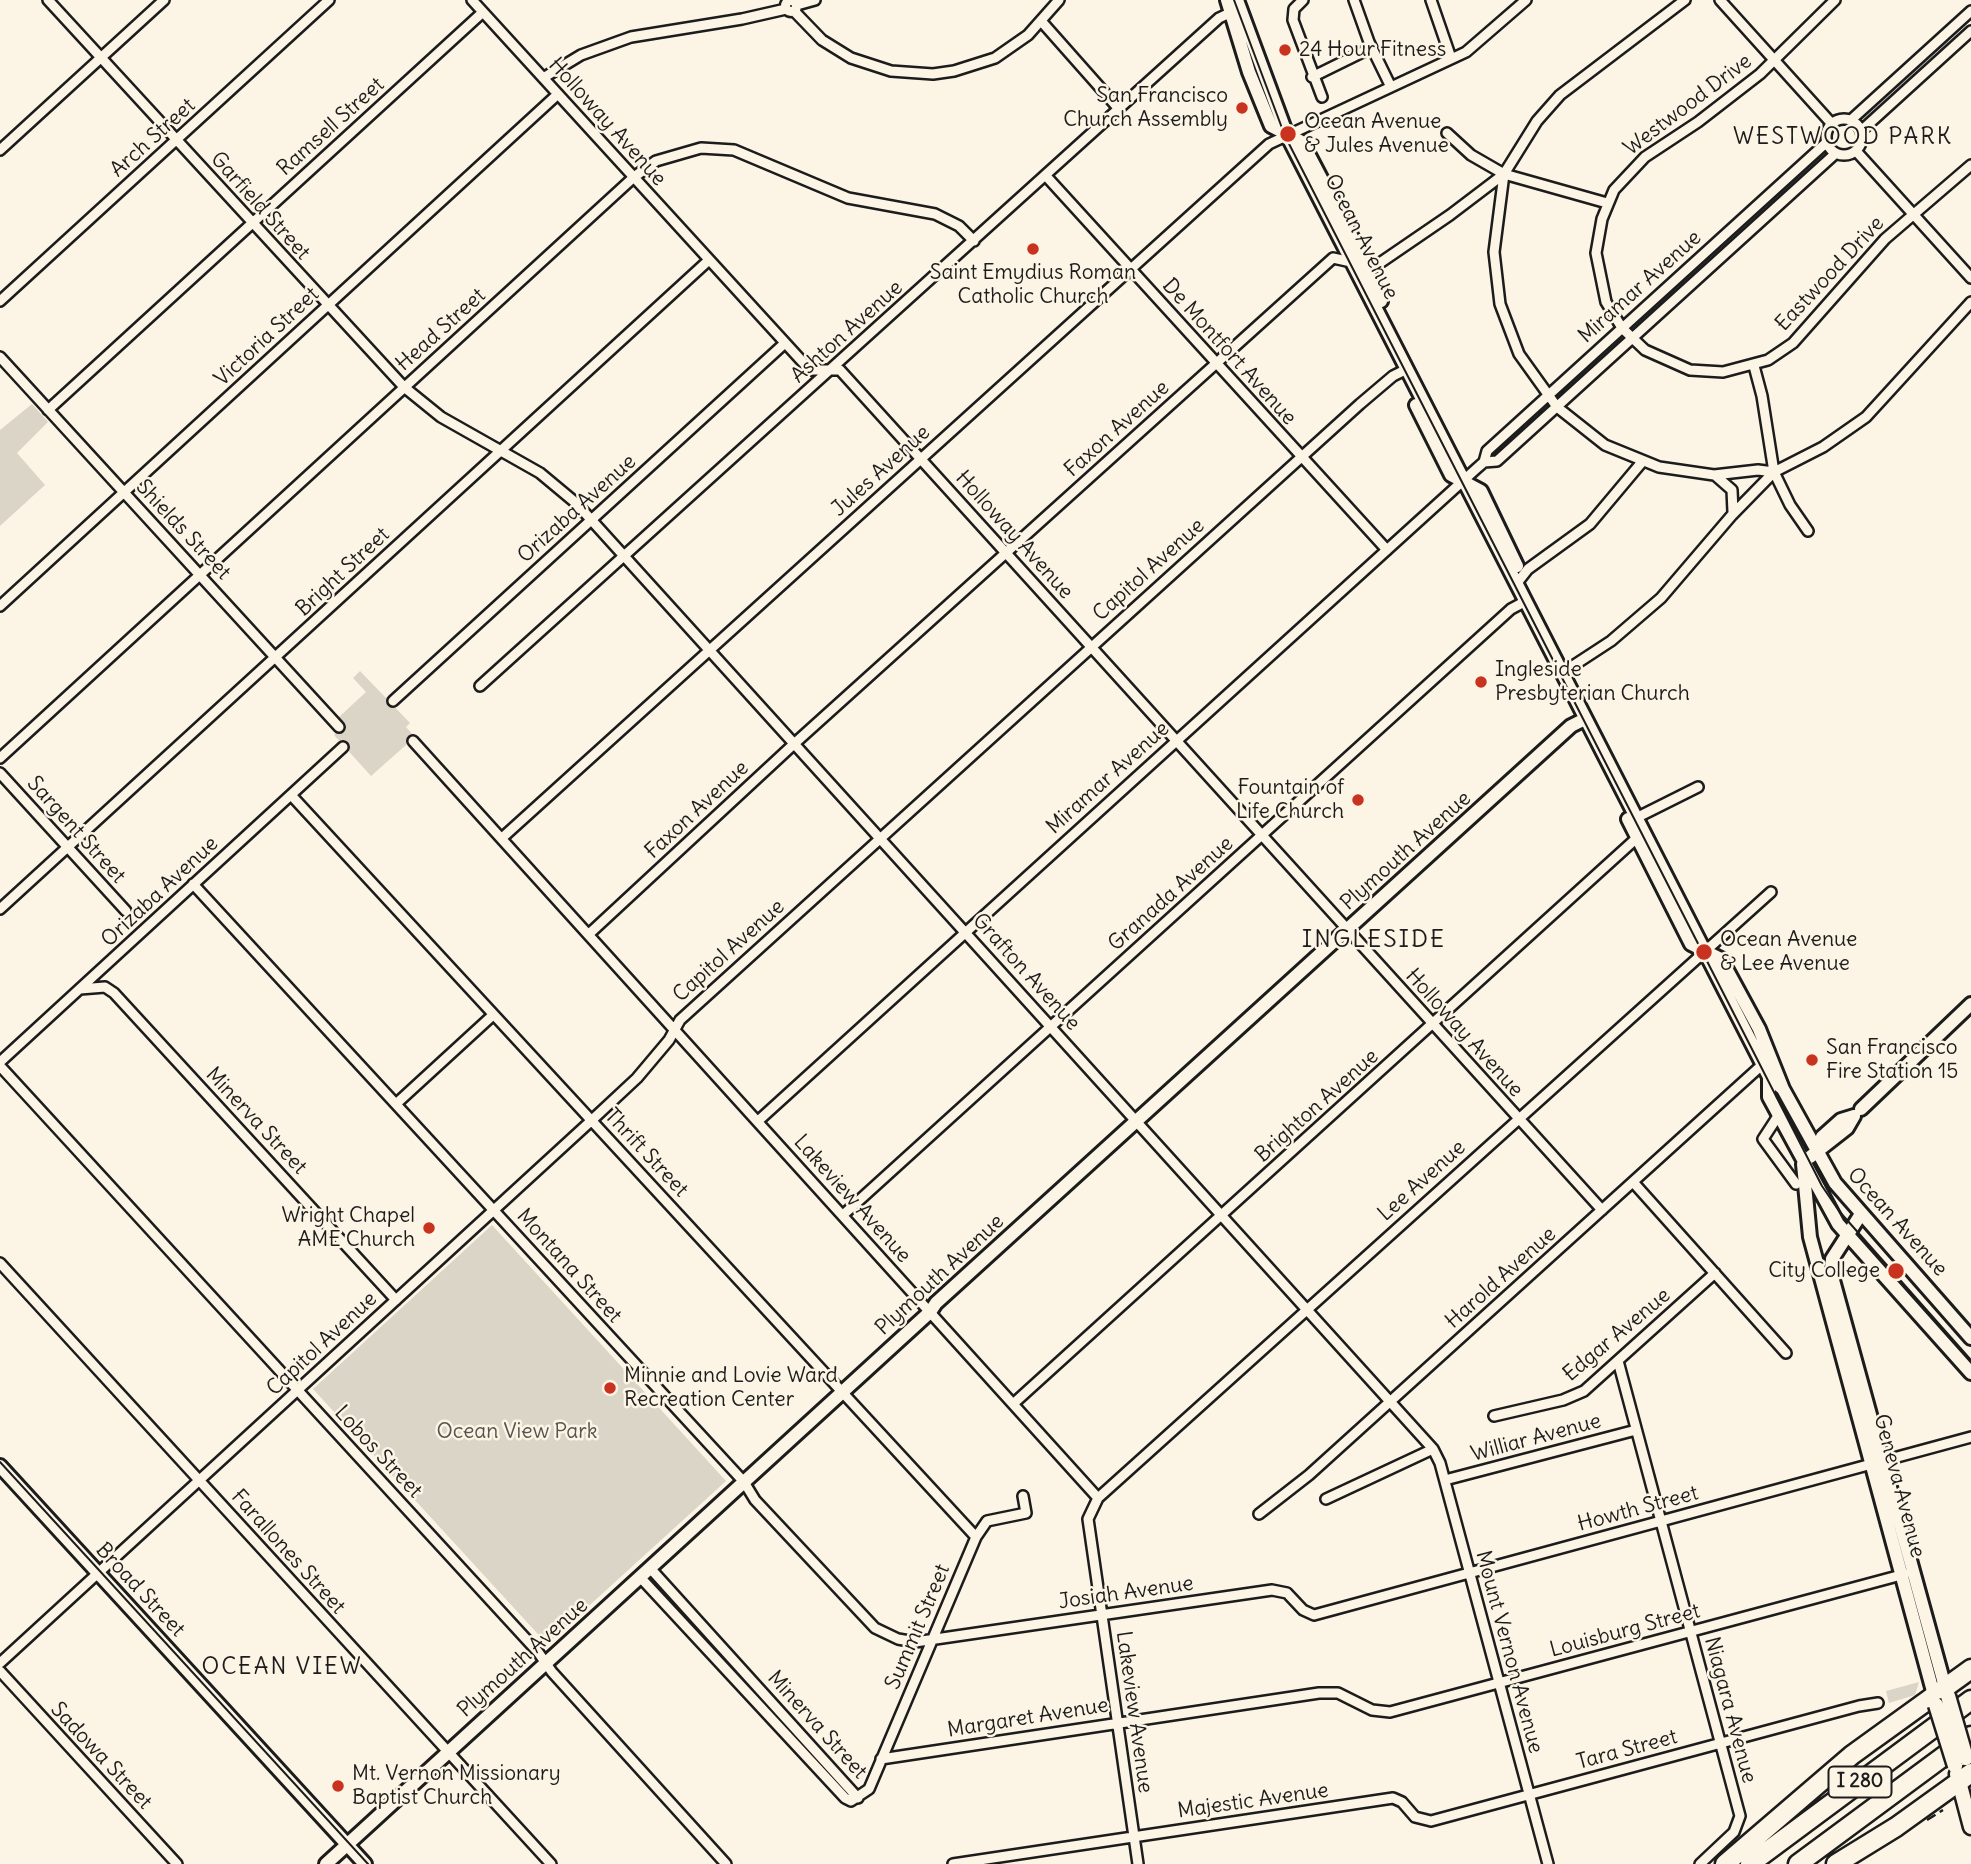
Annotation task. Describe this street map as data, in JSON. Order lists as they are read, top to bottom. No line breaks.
{"streets":{"highway":["I 280"],"main road":["Ocean Avenue","Plymouth Avenue","Geneva Avenue","Broad Street"],"street":["Westwood Drive","Holloway Avenue","Ramsell Street","Arch Street","Garfield Street","Eastwood Drive","Miramar Avenue","Head Street","Ashton Avenue","Victoria Street","De Montfort Avenue","Faxon Avenue","Jules Avenue","Orizaba Avenue","Shields Street","Capitol Avenue","Bright Street","Sargent Street","Granada Avenue","Grafton Avenue","Brighton Avenue","Minerva Street","Thrift Street","Lee Avenue","Lakeview Avenue","Montana Street","Harold Avenue","Edgar Avenue","Williar Avenue","Lobos Street","Howth Street","Farallones Street","Josiah Avenue","Summit Street","Louisburg Street","Mount Vernon Avenue","Niagara Avenue","Margaret Avenue","Tara Street","Sadowa Street","Majestic Avenue"]},"crossings":[["Westwood Drive","Eastwood Drive"],["Westwood Drive","Miramar Avenue"],["Holloway Avenue","Ramsell Street"],["Holloway Avenue","Miramar Avenue"],["Holloway Avenue","Head Street"],["Holloway Avenue","Ashton Avenue"],["Holloway Avenue","Victoria Street"],["Holloway Avenue","Faxon Avenue"],["Holloway Avenue","Jules Avenue"],["Holloway Avenue","Orizaba Avenue"],["Holloway Avenue","Capitol Avenue"],["Holloway Avenue","Bright Street"],["Holloway Avenue","Plymouth Avenue"],["Holloway Avenue","Granada Avenue"],["Holloway Avenue","Brighton Avenue"],["Holloway Avenue","Lee Avenue"],["Holloway Avenue","Harold Avenue"],["Ramsell Street","Garfield Street"],["Ramsell Street","Shields Street"],["Arch Street","Garfield Street"],["Garfield Street","Head Street"],["Garfield Street","Victoria Street"],["Garfield Street","Orizaba Avenue"],["Garfield Street","Bright Street"],["Garfield Street","Grafton Avenue"],["Ocean Avenue","Miramar Avenue"],["Ocean Avenue","Ashton Avenue"],["Ocean Avenue","Faxon Avenue"],["Ocean Avenue","Jules Avenue"],["Ocean Avenue","Capitol Avenue"],["Ocean Avenue","Plymouth Avenue"],["Ocean Avenue","Granada Avenue"],["Ocean Avenue","Brighton Avenue"],["Ocean Avenue","Lee Avenue"],["Ocean Avenue","Harold Avenue"],["Ocean Avenue","Geneva Avenue"],["Eastwood Drive","Miramar Avenue"],["Miramar Avenue","De Montfort Avenue"],["Miramar Avenue","Grafton Avenue"],["Miramar Avenue","Lakeview Avenue"],["Head Street","Ashton Avenue"],["Head Street","Shields Street"],["Ashton Avenue","De Montfort Avenue"],["Ashton Avenue","Grafton Avenue"],["Victoria Street","Shields Street"],["De Montfort Avenue","Faxon Avenue"],["De Montfort Avenue","Jules Avenue"],["De Montfort Avenue","Capitol Avenue"],["Faxon Avenue","Grafton Avenue"],["Faxon Avenue","Lakeview Avenue"],["Jules Avenue","Grafton Avenue"],["Jules Avenue","Lakeview Avenue"],["Orizaba Avenue","Grafton Avenue"],["Orizaba Avenue","Minerva Street"],["Orizaba Avenue","Thrift Street"],["Orizaba Avenue","Montana Street"],["Orizaba Avenue","Lobos Street"],["Shields Street","Bright Street"],["Capitol Avenue","Grafton Avenue"],["Capitol Avenue","Minerva Street"],["Capitol Avenue","Thrift Street"],["Capitol Avenue","Lakeview Avenue"],["Capitol Avenue","Montana Street"],["Capitol Avenue","Lobos Street"],["Capitol Avenue","Farallones Street"],["Capitol Avenue","Broad Street"],["Bright Street","Sargent Street"],["Plymouth Avenue","Grafton Avenue"],["Plymouth Avenue","Minerva Street"],["Plymouth Avenue","Thrift Street"],["Plymouth Avenue","Lakeview Avenue"],["Plymouth Avenue","Montana Street"],["Plymouth Avenue","Lobos Street"],["Plymouth Avenue","Farallones Street"],["Plymouth Avenue","Broad Street"],["Granada Avenue","Grafton Avenue"],["Granada Avenue","Lakeview Avenue"],["Grafton Avenue","Brighton Avenue"],["Grafton Avenue","Lee Avenue"],["Grafton Avenue","Harold Avenue"],["Grafton Avenue","Mount Vernon Avenue"],["Brighton Avenue","Lakeview Avenue"],["Minerva Street","Summit Street"],["Thrift Street","Summit Street"],["Lee Avenue","Lakeview Avenue"],["Lakeview Avenue","Josiah Avenue"],["Lakeview Avenue","Margaret Avenue"],["Lakeview Avenue","Majestic Avenue"],["Montana Street","Josiah Avenue"],["Montana Street","Summit Street"],["Edgar Avenue","Niagara Avenue"],["Williar Avenue","Mount Vernon Avenue"],["Williar Avenue","Niagara Avenue"],["Geneva Avenue","Howth Street"],["Geneva Avenue","Louisburg Street"],["Howth Street","Josiah Avenue"],["Howth Street","Mount Vernon Avenue"],["Howth Street","Niagara Avenue"],["Josiah Avenue","Summit Street"],["Summit Street","Margaret Avenue"],["Louisburg Street","Mount Vernon Avenue"],["Louisburg Street","Niagara Avenue"],["Louisburg Street","Margaret Avenue"],["Mount Vernon Avenue","Tara Street"],["Niagara Avenue","Tara Street"],["Tara Street","Majestic Avenue"]],"districts":["WESTWOOD PARK","INGLESIDE","OCEAN VIEW"],"parks":["Ocean View Park"],"places":["24 Hour Fitness","San Francisco Church Assembly","Ocean Avenue & Jules Avenue","Saint Emydius Roman Catholic Church","Ingleside Presbyterian Church","Fountain of Life Church","Ocean Avenue & Lee Avenue","San Francisco Fire Station 15","Wright Chapel AME Church","City College","Minnie and Lovie Ward Recreation Center","Mt. Vernon Missionary Baptist Church"]}
